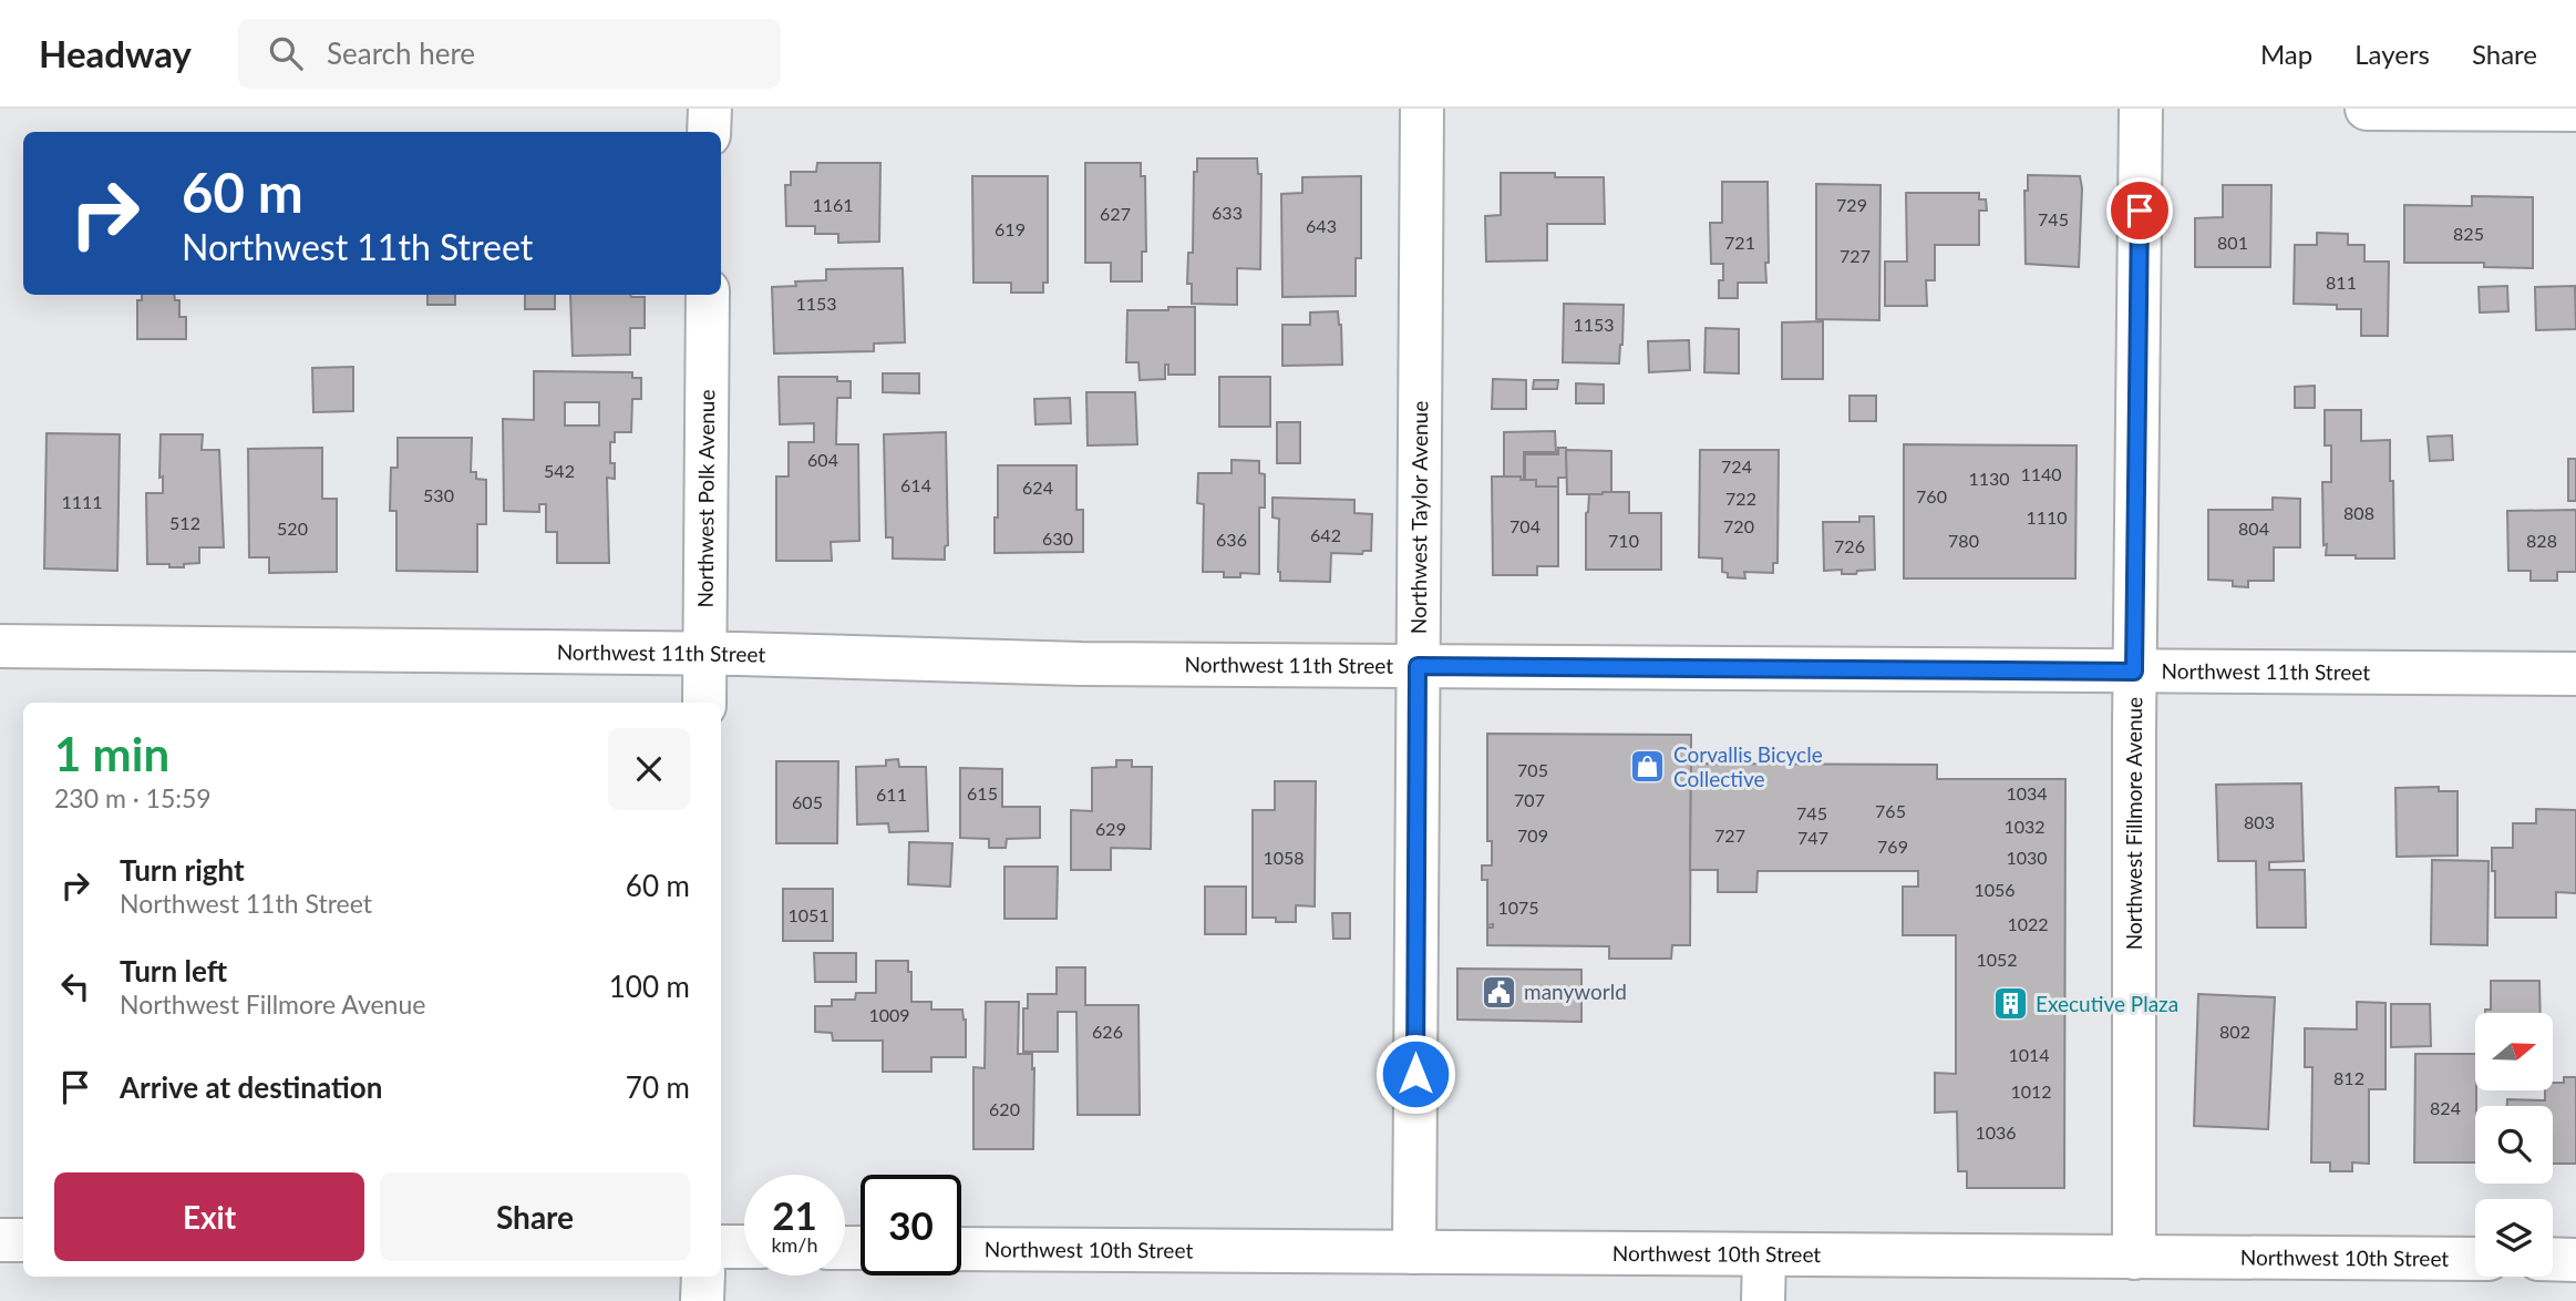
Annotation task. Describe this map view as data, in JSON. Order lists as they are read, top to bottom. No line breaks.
{"streets":{"street":["Northwest Polk Avenue","Northwest Taylor Avenue","Northwest 11th Street","Northwest Fillmore Avenue","Northwest 10th Street"]},"crossings":[["Northwest Polk Avenue","Northwest 11th Street"],["Northwest Taylor Avenue","Northwest 11th Street"],["Northwest Taylor Avenue","Northwest 10th Street"],["Northwest 11th Street","Northwest Fillmore Avenue"],["Northwest Fillmore Avenue","Northwest 10th Street"]],"places":{"shop":["Corvallis Bicycle Collective"],"public building":["manyworld"],"building":["Executive Plaza"]},"house_numbers":["1161","729","633","627","745","643","619","825","721","801","727","811","1153","1153","604","724","542","1140","1130","614","624","530","760","722","1111","808","1110","512","704","720","520","804","642","630","636","710","780","828","726","705","615","1034","611","707","605","765","745","803","1032","629","709","727","747","769","1058","1030","1056","1075","1051","1022","1052","1009","626","802","1014","812","1012","824","620","1036"],"north":"right","page":{"header":"Headway","search":"Search here","nav":["Map","Layers","Share"],"turn":["60 m","Northwest 11th Street"],"heading":["1 min","230 m · 15:59"],"list":[{"name":"Turn right","note":"Northwest 11th Street","value":"60 m"},{"name":"Turn left","note":"Northwest Fillmore Avenue","value":"100 m"},{"name":"Arrive at destination","value":"70 m"}],"buttons":["Exit","Share"],"speed":"21 km/h","limit":"30"}}
